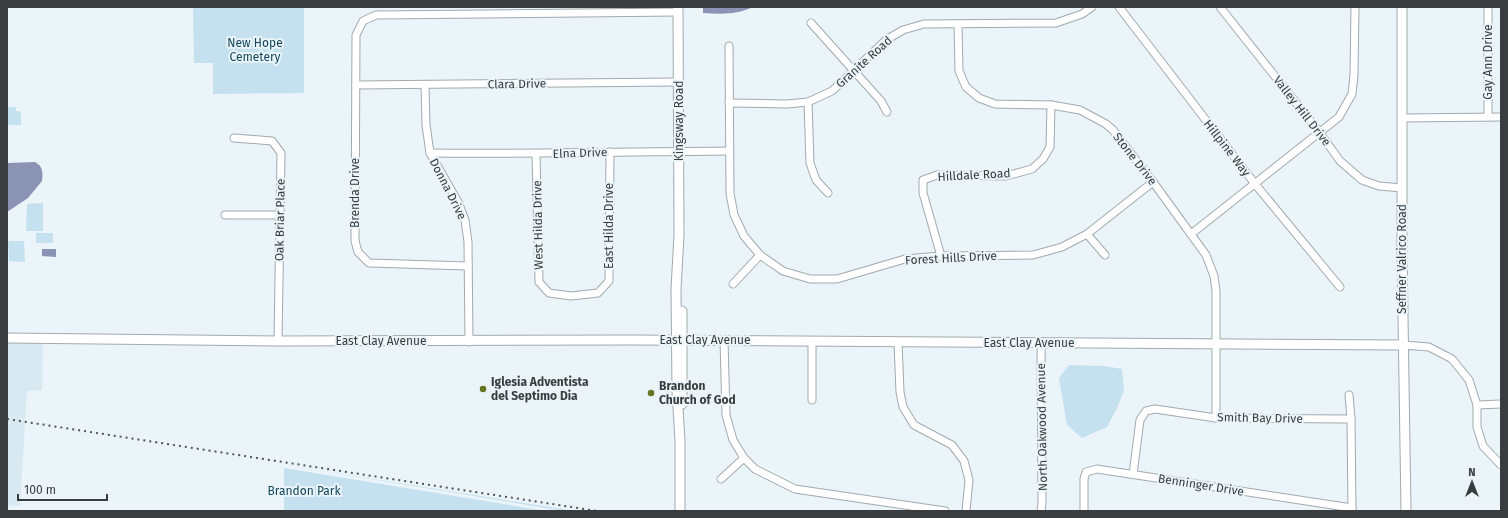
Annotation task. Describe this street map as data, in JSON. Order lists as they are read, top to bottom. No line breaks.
{"streets":{"street":["Granite Road","Gay Ann Drive","Clara Drive","Valley Hill Drive","Kingsway Road","Hillpine Way","Elna Drive","Stone Drive","Hilldale Road","Donna Drive","Brenda Drive","Oak Briar Place","West Hilda Drive","East Hilda Drive","Forest Hills Drive","Seffner Valrico Road","East Clay Avenue","Smith Bay Drive","North Oakwood Avenue","Benninger Drive"]},"crossings":[["Granite Road","Stone Drive"],["Granite Road","Forest Hills Drive"],["Clara Drive","Kingsway Road"],["Clara Drive","Donna Drive"],["Clara Drive","Brenda Drive"],["Valley Hill Drive","Seffner Valrico Road"],["Kingsway Road","Elna Drive"],["Kingsway Road","Brenda Drive"],["Kingsway Road","East Clay Avenue"],["Elna Drive","Donna Drive"],["Elna Drive","West Hilda Drive"],["Elna Drive","East Hilda Drive"],["Elna Drive","Forest Hills Drive"],["Stone Drive","Hilldale Road"],["Stone Drive","Forest Hills Drive"],["Stone Drive","East Clay Avenue"],["Stone Drive","Smith Bay Drive"],["Hilldale Road","Forest Hills Drive"],["Donna Drive","Brenda Drive"],["Donna Drive","East Clay Avenue"],["Oak Briar Place","East Clay Avenue"],["West Hilda Drive","East Hilda Drive"],["Seffner Valrico Road","East Clay Avenue"],["East Clay Avenue","North Oakwood Avenue"],["Smith Bay Drive","Benninger Drive"]],"parks":["New Hope Cemetery","Brandon Park"],"places":["Iglesia Adventista del Septimo Dia","Brandon Church of God"],"scale_bar":"100 m","north":"top"}
